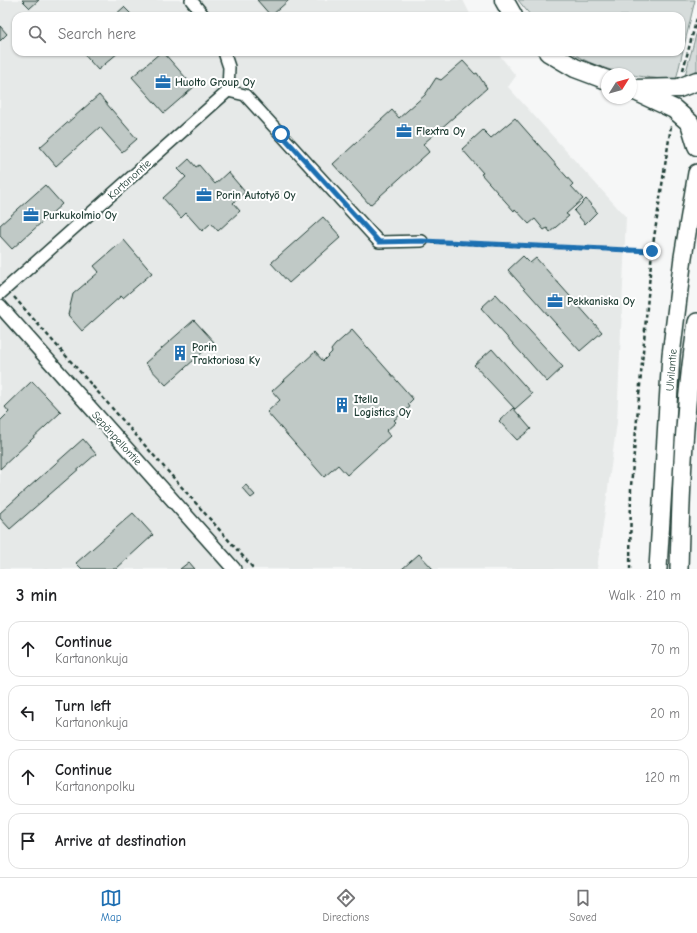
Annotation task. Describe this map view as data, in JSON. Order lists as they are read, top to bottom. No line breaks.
{"streets":{"main road":["Ulvilantie"],"street":["Kartanontie","Sepänpellontie"]},"places":{"office":["Huolto Group Oy","Flextra Oy","Porin Autotyö Oy","Purkukolmio Oy","Pekkaniska Oy"],"building":["Porin Traktoriosa Ky","Itella Logistics Oy"]},"north":"top right","page":{"search":"Search here","heading":["3 min","Walk · 210 m"],"list":[["Continue","Kartanonkuja","70 m"],["Turn left","Kartanonkuja","20 m"],["Continue","Kartanonpolku","120 m"],"Arrive at destination"],"nav":["Map","Directions","Saved"]}}
